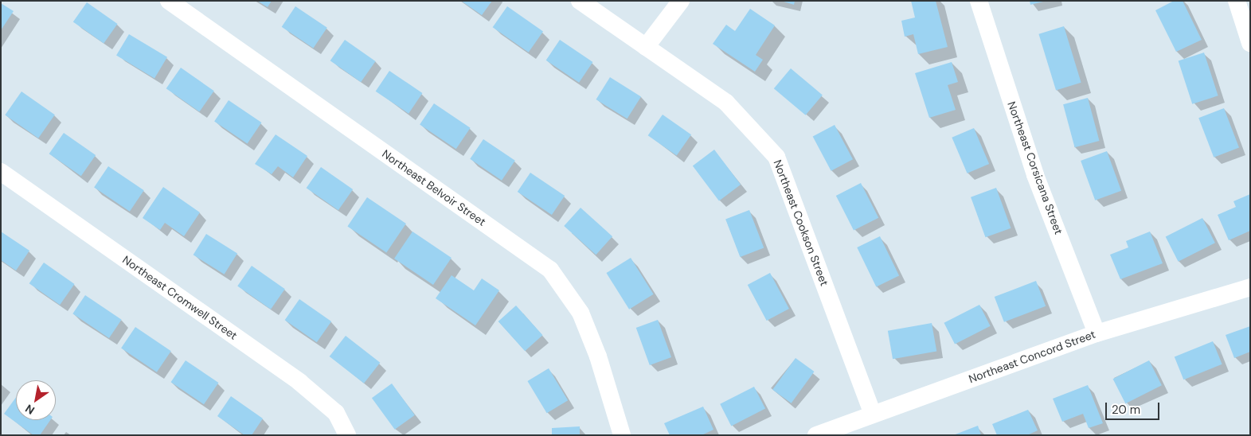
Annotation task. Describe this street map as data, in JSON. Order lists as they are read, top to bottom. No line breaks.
{"streets":{"street":["Northeast Corsicana Street","Northeast Belvoir Street","Northeast Cookson Street","Northeast Cromwell Street","Northeast Concord Street"]},"crossings":[["Northeast Corsicana Street","Northeast Concord Street"],["Northeast Cookson Street","Northeast Concord Street"]],"scale_bar":"20 m","north":"bottom left"}
